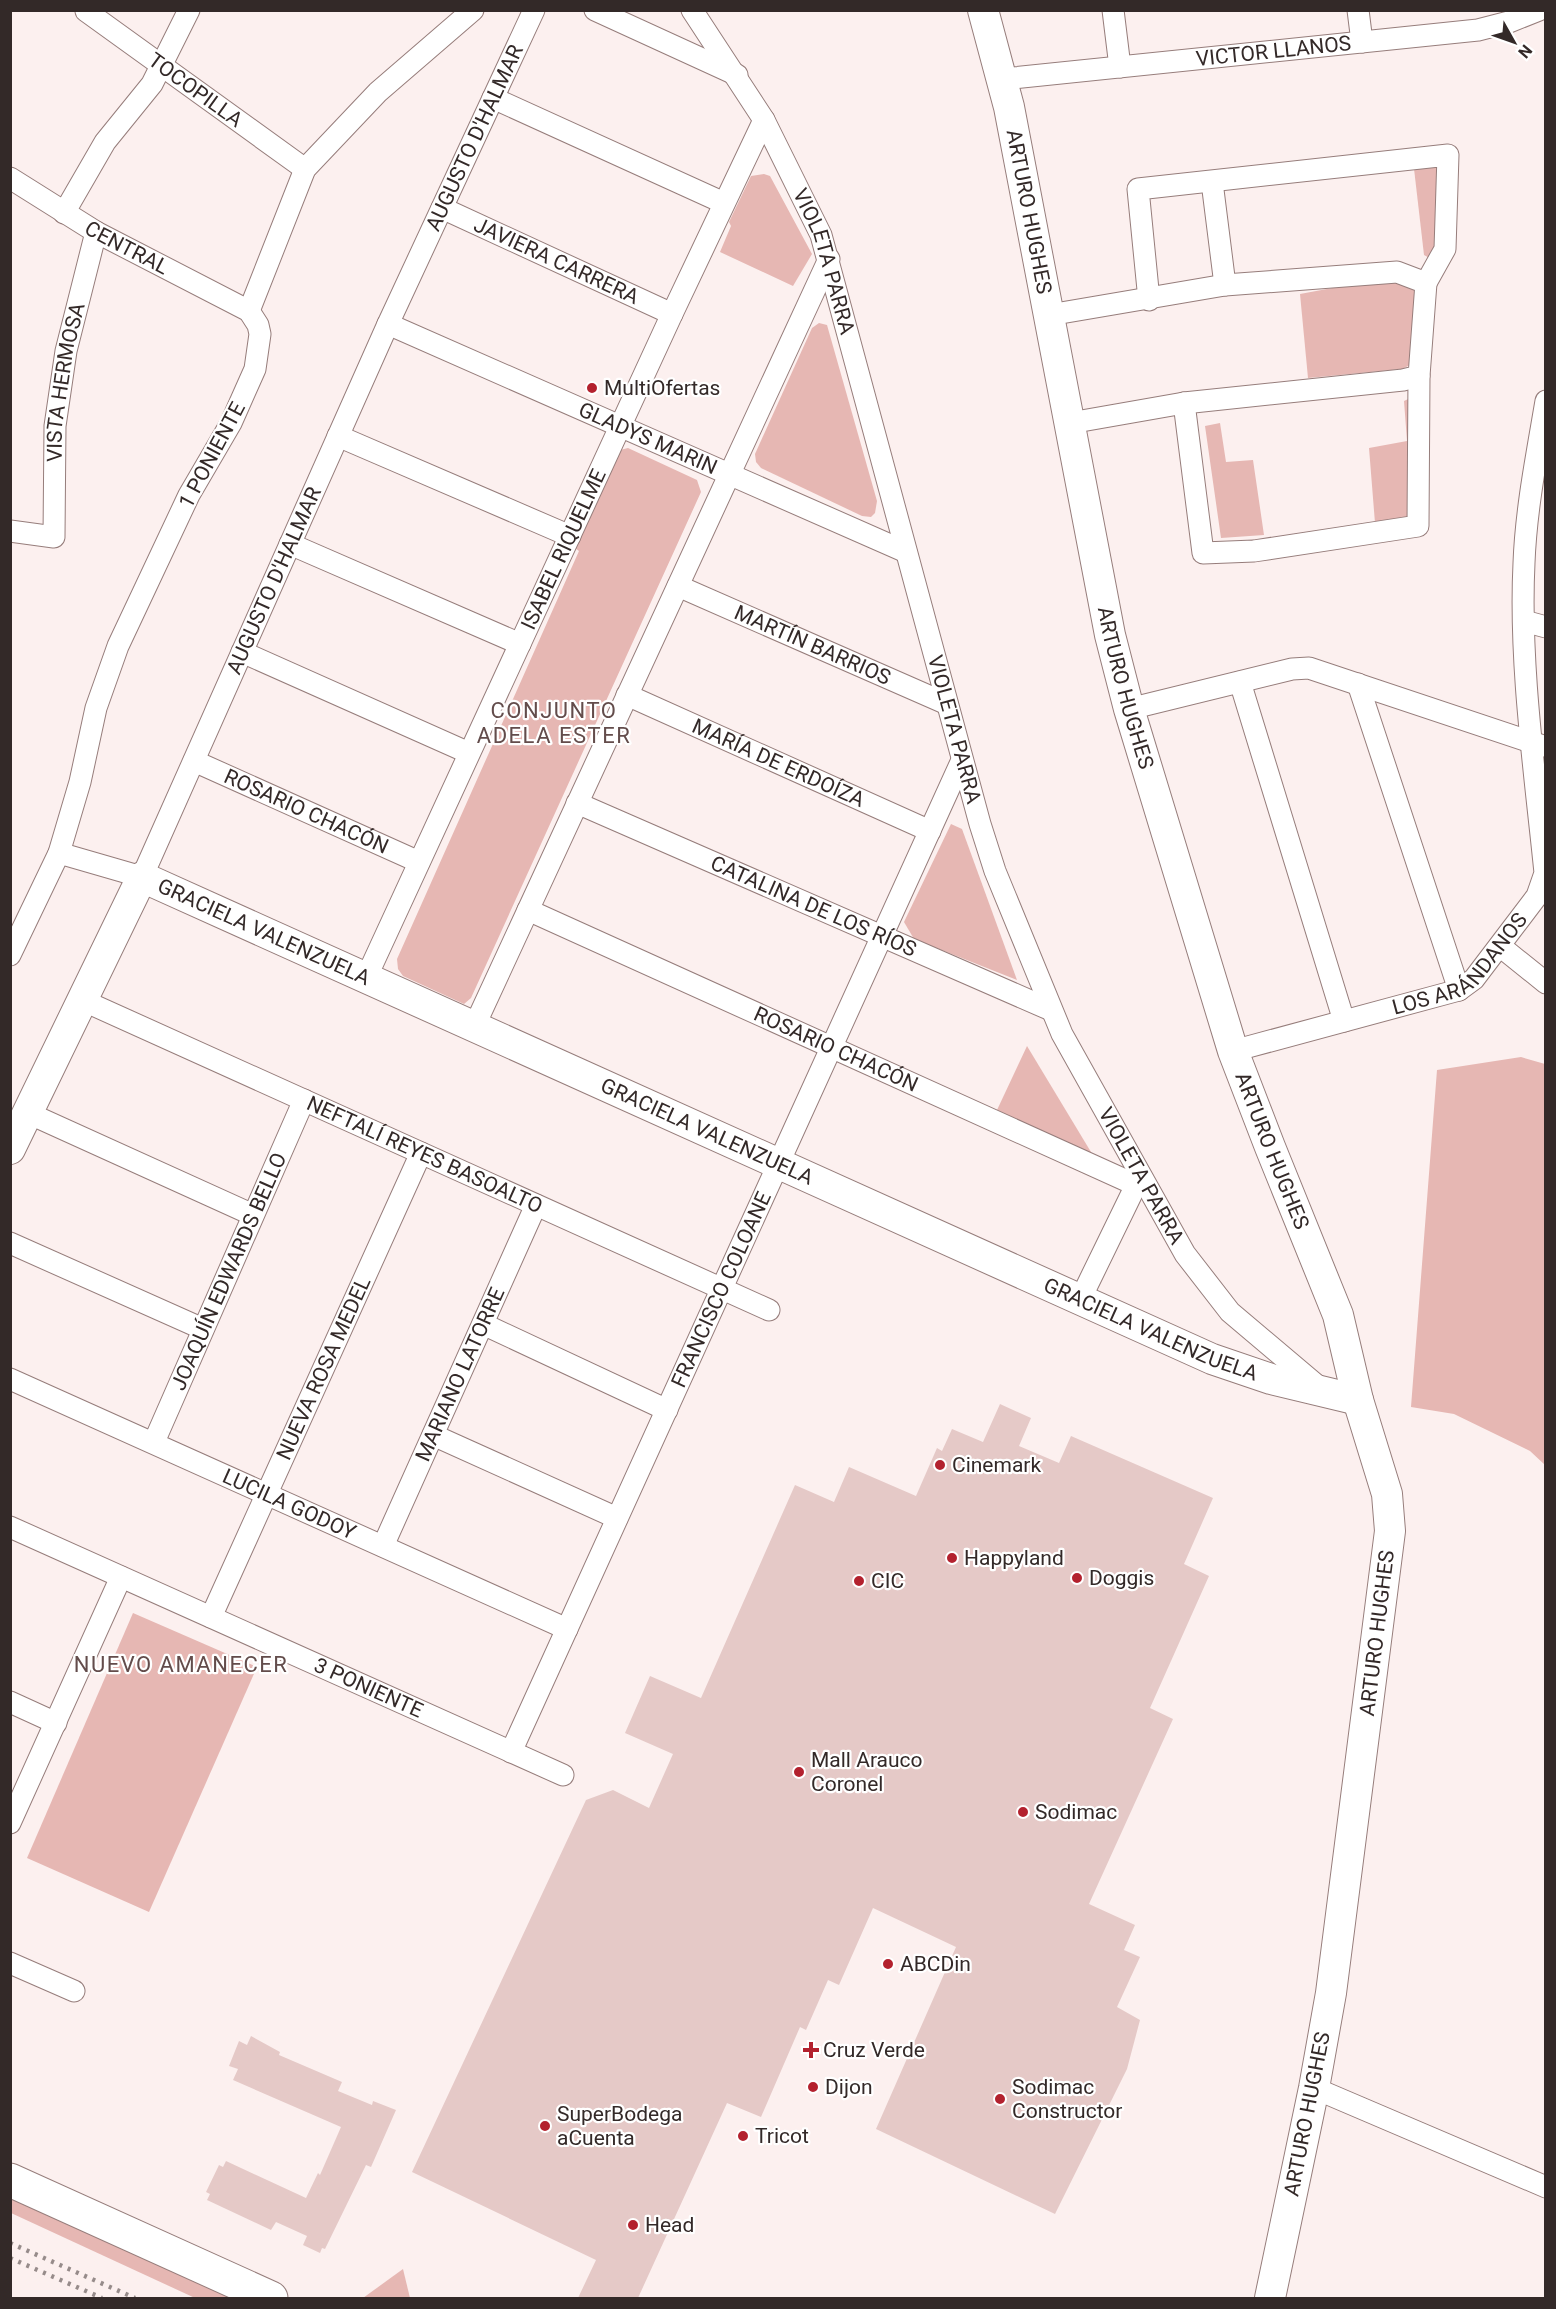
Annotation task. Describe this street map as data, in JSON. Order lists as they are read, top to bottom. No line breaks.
{"streets":{"street":["VICTOR LLANOS","TOCOPILLA","AUGUSTO D'HALMAR","ARTURO HUGHES","CENTRAL","JAVIERA CARRERA","VIOLETA PARRA","VISTA HERMOSA","GLADYS MARIN","1 PONIENTE","ISABEL RIQUELME","MARTÍN BARRIOS","MARÍA DE ERDOÍZA","ROSARIO CHACÓN","CATALINA DE LOS RÍOS","GRACIELA VALENZUELA","LOS ARÁNDANOS","NEFTALÍ REYES BASOALTO","JOAQUÍN EDWARDS BELLO","FRANCISCO COLOANE","NUEVA ROSA MEDEL","MARIANO LATORRE","LUCILA GODOY","3 PONIENTE"]},"crossings":[["VICTOR LLANOS","ARTURO HUGHES"],["AUGUSTO D'HALMAR","JAVIERA CARRERA"],["AUGUSTO D'HALMAR","GLADYS MARIN"],["AUGUSTO D'HALMAR","ROSARIO CHACÓN"],["AUGUSTO D'HALMAR","GRACIELA VALENZUELA"],["AUGUSTO D'HALMAR","NEFTALÍ REYES BASOALTO"],["ARTURO HUGHES","GRACIELA VALENZUELA"],["ARTURO HUGHES","LOS ARÁNDANOS"],["CENTRAL","VISTA HERMOSA"],["CENTRAL","1 PONIENTE"],["JAVIERA CARRERA","ISABEL RIQUELME"],["VIOLETA PARRA","GLADYS MARIN"],["VIOLETA PARRA","ISABEL RIQUELME"],["VIOLETA PARRA","MARTÍN BARRIOS"],["VIOLETA PARRA","ROSARIO CHACÓN"],["VIOLETA PARRA","CATALINA DE LOS RÍOS"],["VIOLETA PARRA","GRACIELA VALENZUELA"],["VIOLETA PARRA","FRANCISCO COLOANE"],["GLADYS MARIN","ISABEL RIQUELME"],["1 PONIENTE","GRACIELA VALENZUELA"],["ISABEL RIQUELME","ROSARIO CHACÓN"],["ISABEL RIQUELME","GRACIELA VALENZUELA"],["MARÍA DE ERDOÍZA","FRANCISCO COLOANE"],["ROSARIO CHACÓN","FRANCISCO COLOANE"],["CATALINA DE LOS RÍOS","FRANCISCO COLOANE"],["GRACIELA VALENZUELA","FRANCISCO COLOANE"],["NEFTALÍ REYES BASOALTO","JOAQUÍN EDWARDS BELLO"],["NEFTALÍ REYES BASOALTO","FRANCISCO COLOANE"],["NEFTALÍ REYES BASOALTO","NUEVA ROSA MEDEL"],["NEFTALÍ REYES BASOALTO","MARIANO LATORRE"],["JOAQUÍN EDWARDS BELLO","LUCILA GODOY"],["FRANCISCO COLOANE","LUCILA GODOY"],["FRANCISCO COLOANE","3 PONIENTE"],["NUEVA ROSA MEDEL","LUCILA GODOY"],["NUEVA ROSA MEDEL","3 PONIENTE"],["MARIANO LATORRE","LUCILA GODOY"]],"districts":["CONJUNTO ADELA ESTER","NUEVO AMANECER"],"places":{"other":["MultiOfertas","Cinemark","Happyland","Doggis","CIC","Mall Arauco Coronel","Sodimac","ABCDin","Dijon","Sodimac Constructor","SuperBodega aCuenta","Tricot","Head"],"health":["Cruz Verde"]},"north":"bottom right"}
